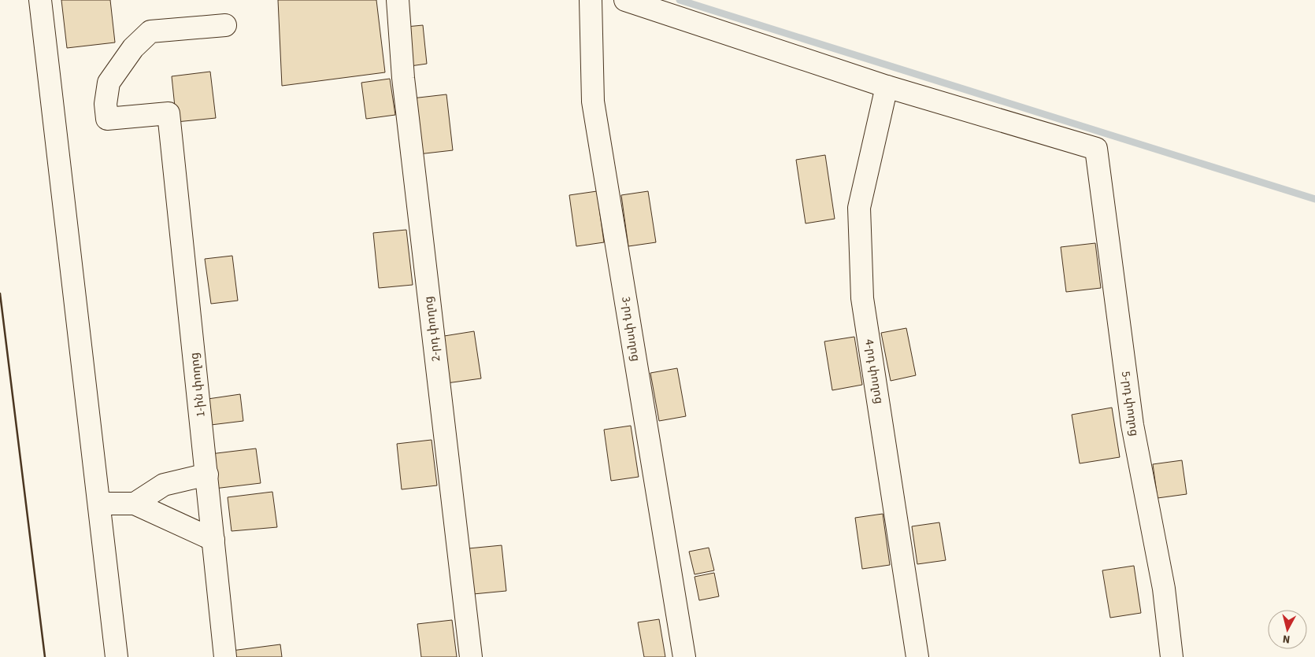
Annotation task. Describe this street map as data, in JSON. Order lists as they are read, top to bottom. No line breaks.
{"streets":{"street":["2-րդ փողոց","3-րդ փողոց","4-րդ փողոց","1-ին փողոց","5-րդ փողոց"]},"crossings":[["4-րդ փողոց","5-րդ փողոց"]],"north":"bottom"}
